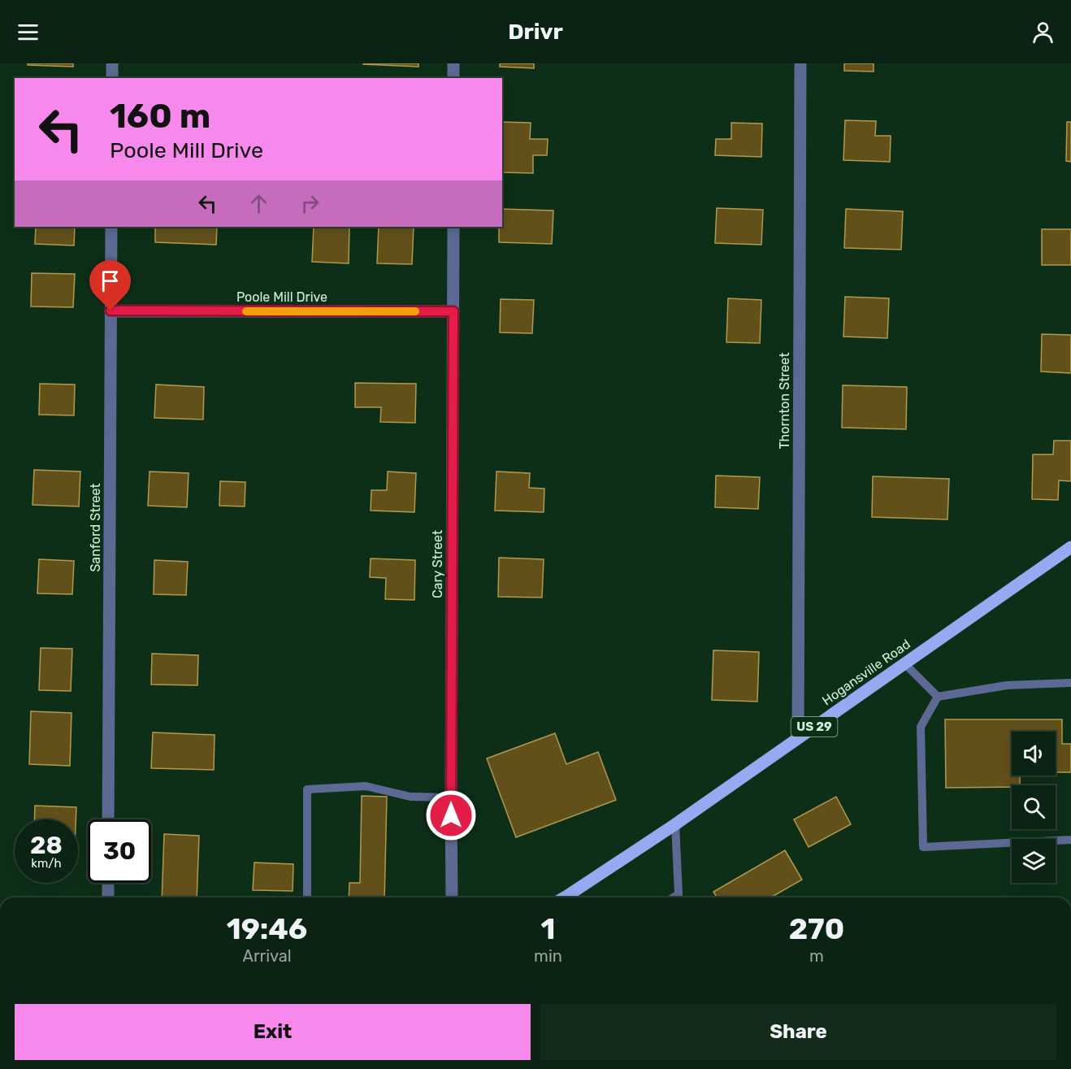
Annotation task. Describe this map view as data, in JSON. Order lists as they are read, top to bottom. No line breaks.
{"streets":{"main road":["Hogansville Road","US 29"],"street":["Poole Mill Drive","Thornton Street","Sanford Street","Cary Street"]},"crossings":[["Poole Mill Drive","Sanford Street"],["Poole Mill Drive","Cary Street"],["Thornton Street","Hogansville Road"]],"page":{"header":"Drivr","turn":["160 m","Poole Mill Drive"],"speed":"28 km/h","limit":"30","eta":["19:46","Arrival","1","min","270","m"],"buttons":["Exit","Share"]}}
